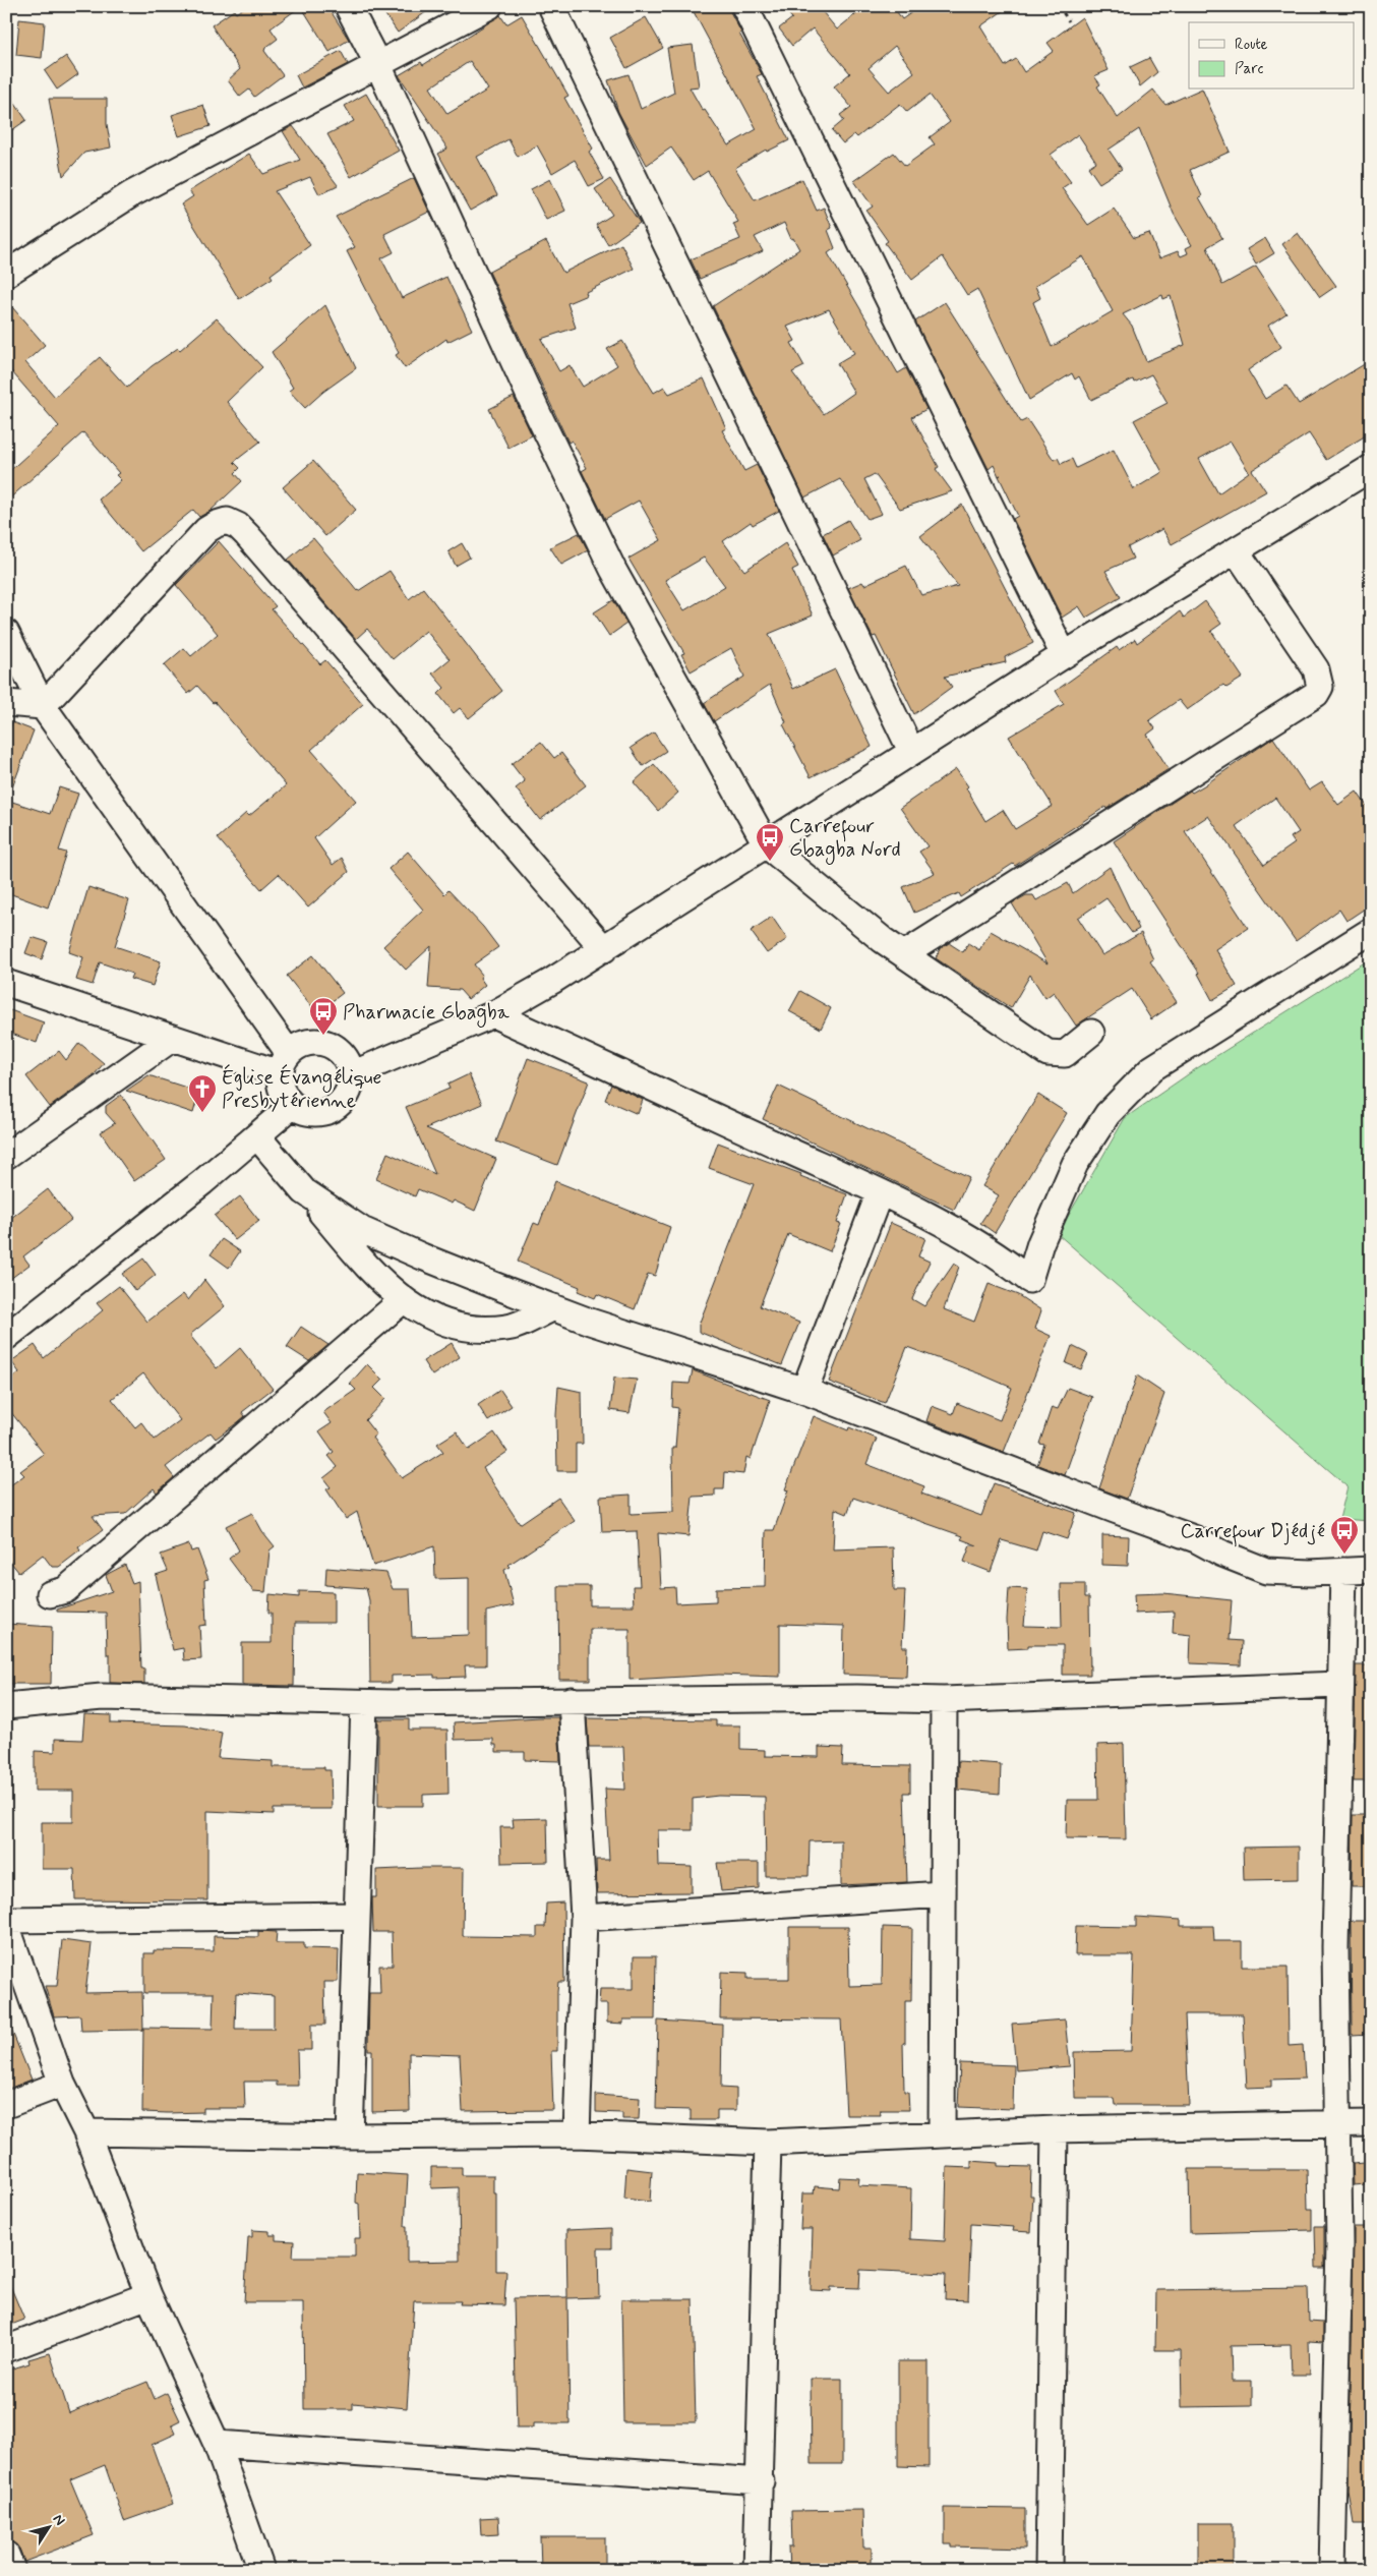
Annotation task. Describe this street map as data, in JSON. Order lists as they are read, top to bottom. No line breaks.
{"places":{"bus stop":["Carrefour Gbagba Nord","Pharmacie Gbagba","Carrefour Djédjé"],"church":["Église Évangélique Presbytérienne"]},"legend":["Route","Parc"],"north":"top right"}
